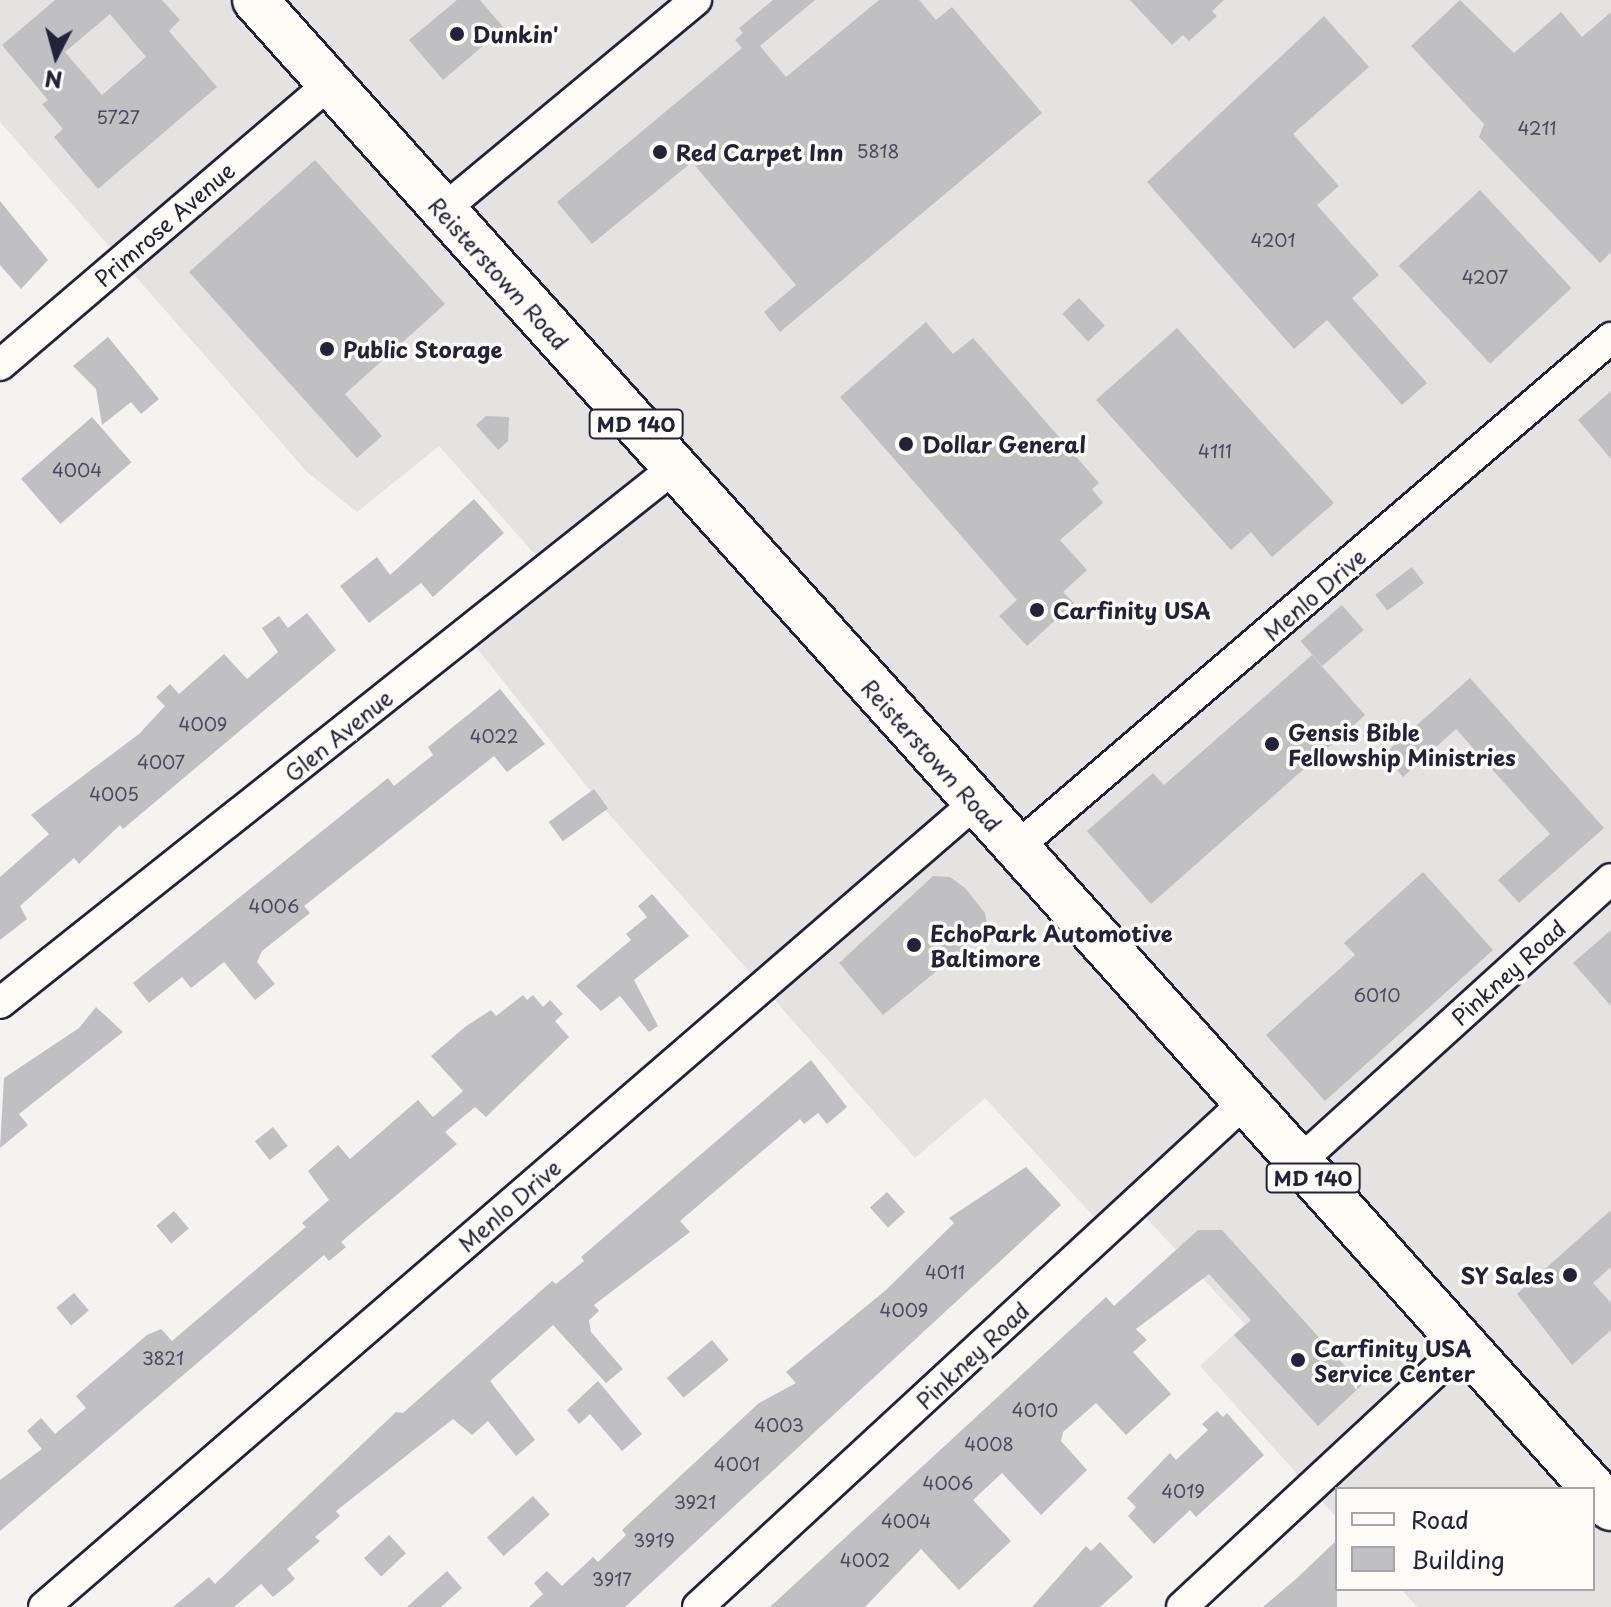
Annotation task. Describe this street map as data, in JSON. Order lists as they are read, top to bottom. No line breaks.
{"streets":{"main road":["Reisterstown Road","MD 140"],"street":["Primrose Avenue","Menlo Drive","Glen Avenue","Pinkney Road"]},"crossings":[["Primrose Avenue","Reisterstown Road"],["Reisterstown Road","Menlo Drive"],["Reisterstown Road","Glen Avenue"],["Reisterstown Road","Pinkney Road"]],"places":["Dunkin'","Red Carpet Inn","Public Storage","Dollar General","Carfinity USA","Gensis Bible Fellowship Ministries","EchoPark Automotive Baltimore","SY Sales","Carfinity USA Service Center"],"house_numbers":["5727","4211","5818","4201","4207","4111","4004","4009","4022","4007","4005","4006","6010","4011","4009","3821","4010","4003","4008","4001","4006","4019","3921","4004","3919","4002","3917"],"legend":["Road","Building"],"north":"bottom"}
